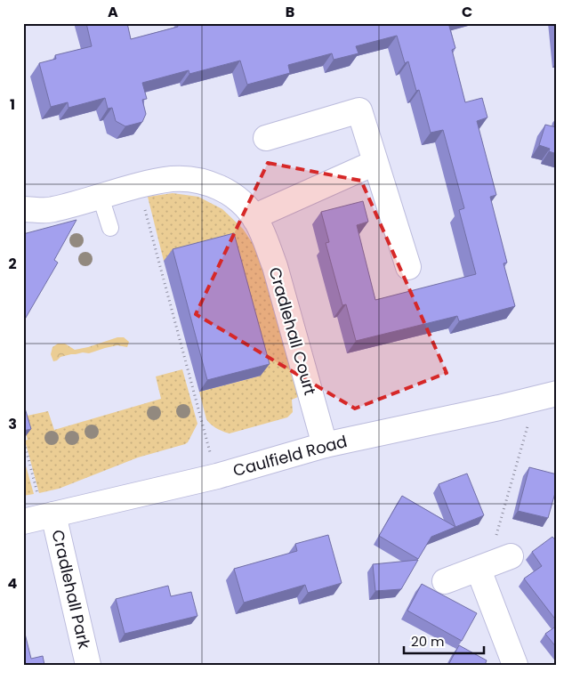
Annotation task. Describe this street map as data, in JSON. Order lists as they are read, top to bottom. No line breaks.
{"streets":{"street":["Cradlehall Court","Caulfield Road","Cradlehall Park"]},"crossings":[["Cradlehall Court","Caulfield Road"],["Caulfield Road","Cradlehall Park"]],"scale_bar":"20 m","grid":{"columns":["A","B","C"],"rows":["1","2","3","4"]}}
